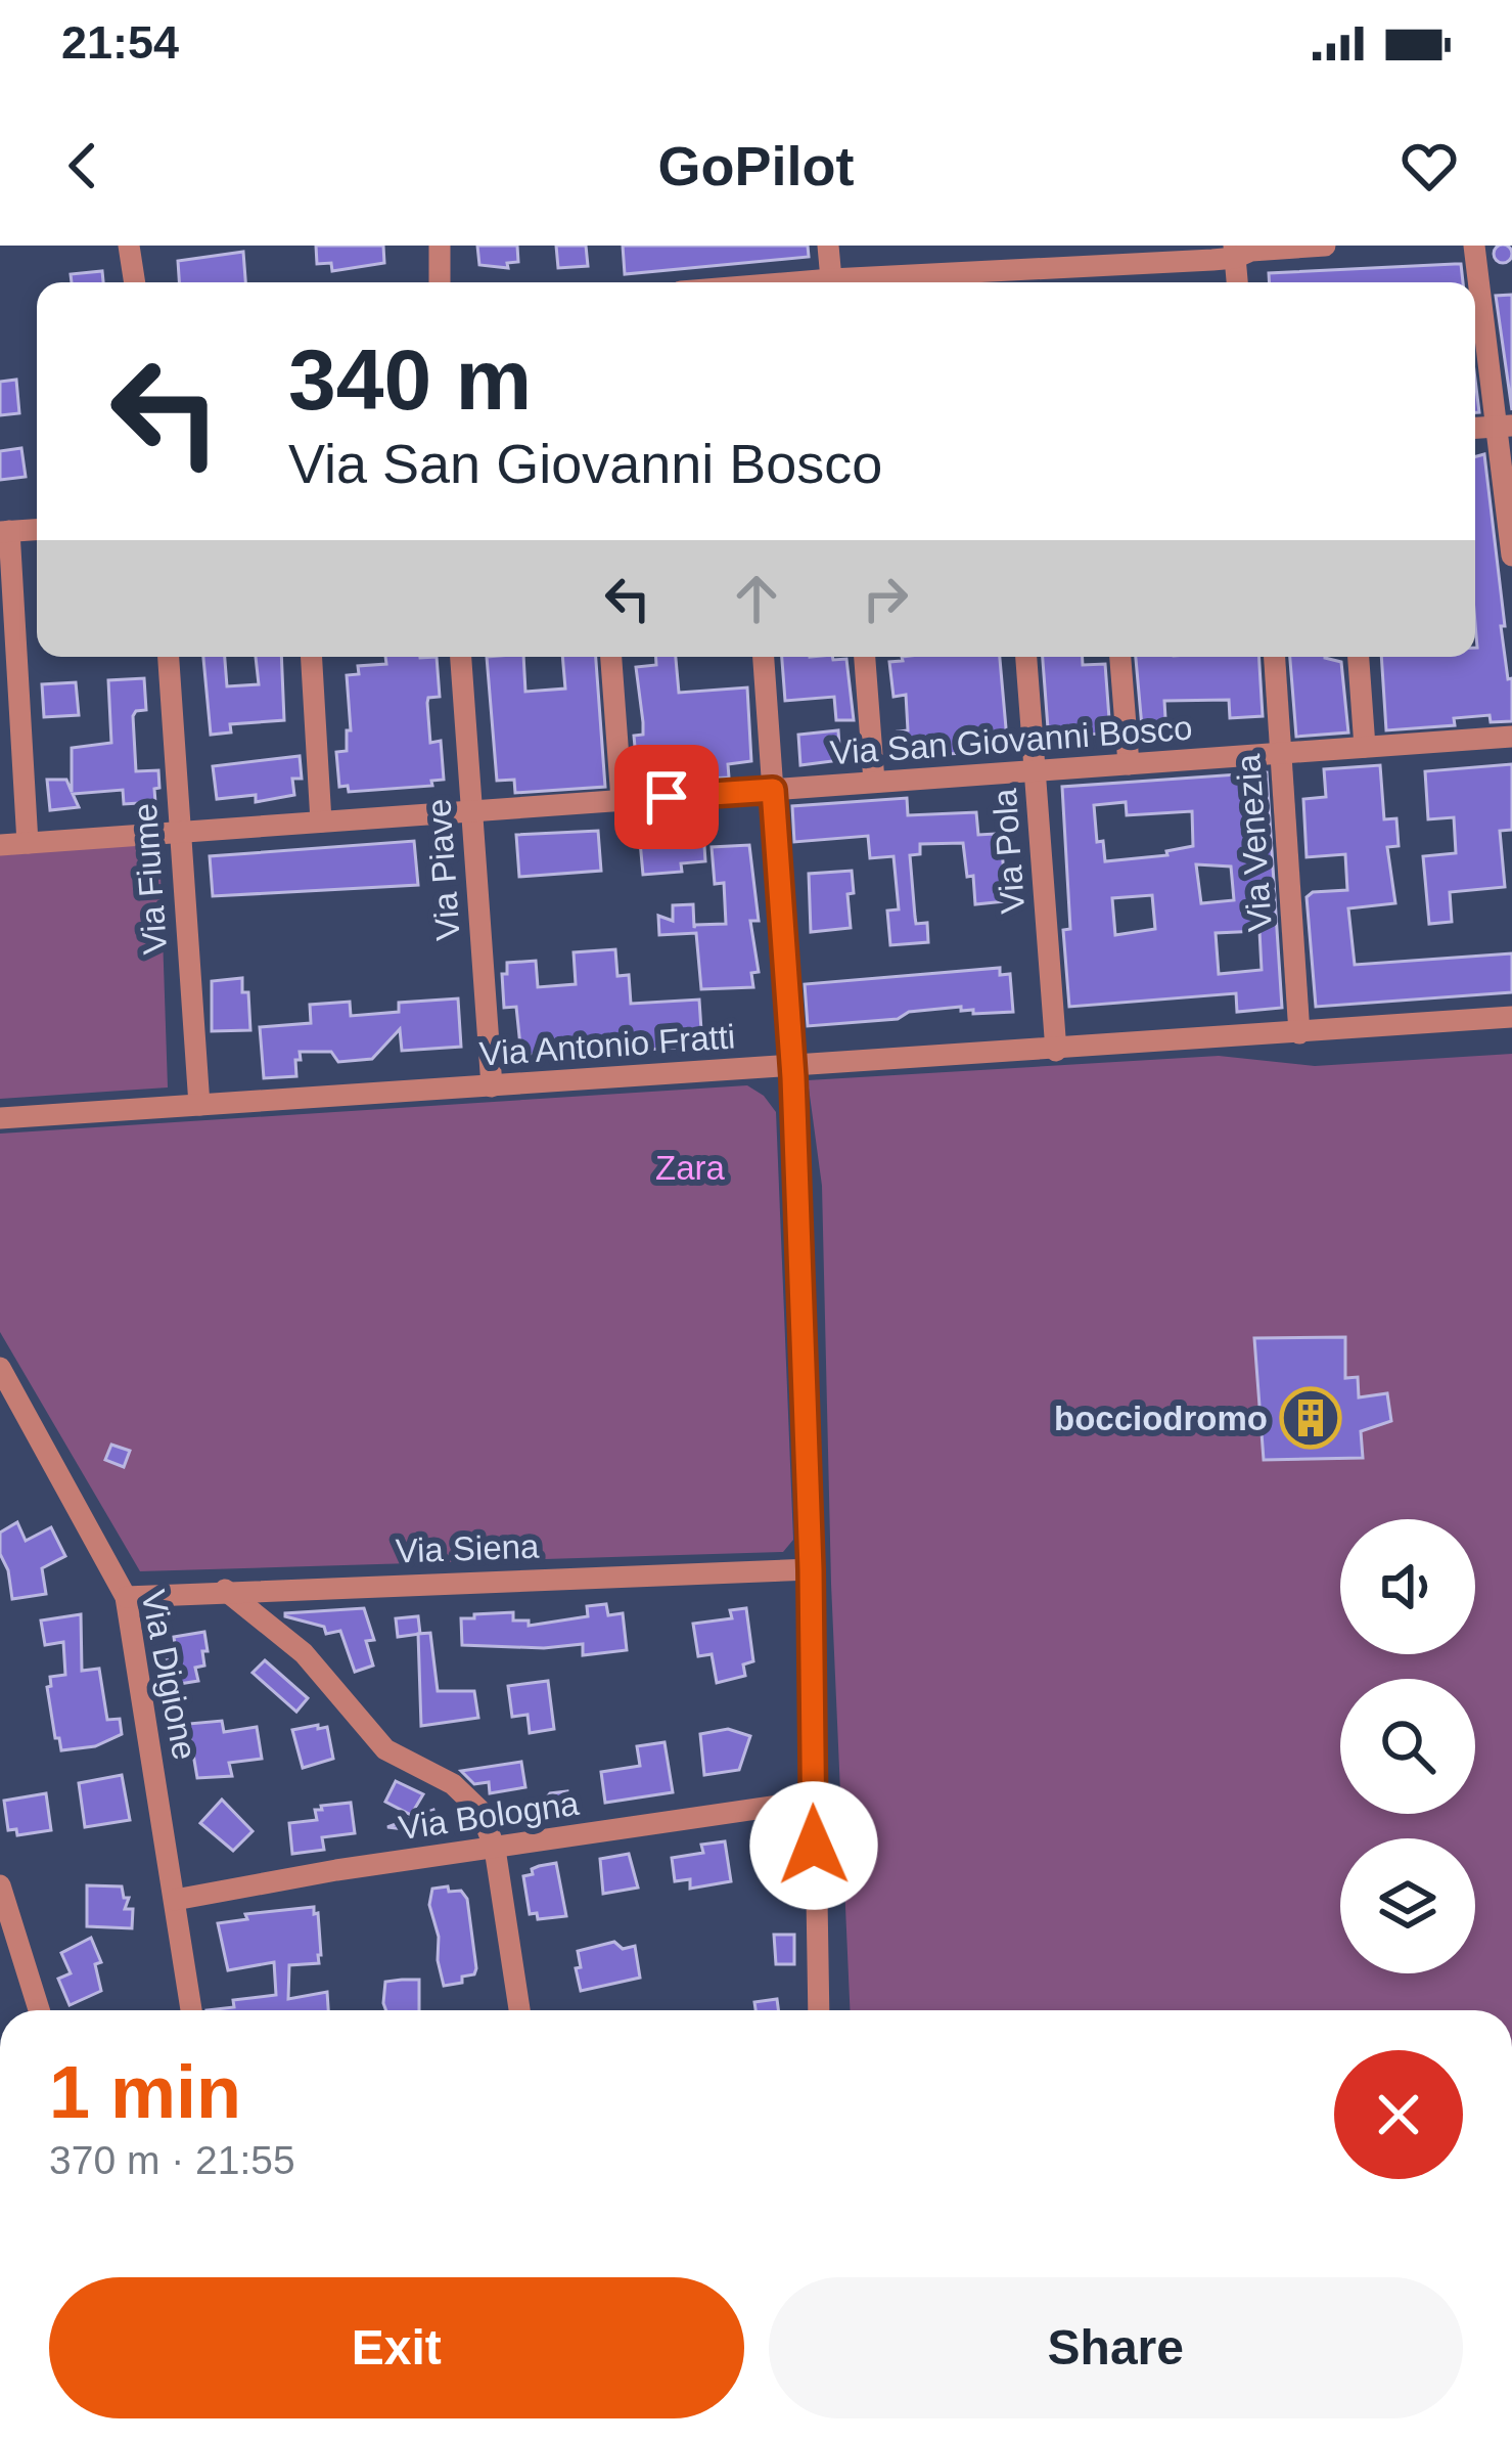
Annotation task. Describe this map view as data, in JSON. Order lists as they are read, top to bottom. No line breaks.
{"streets":{"street":["Via San Giovanni Bosco","Via Venezia","Via Pola","Via Piave","Via Fiume","Via Antonio Fratti","Via Siena","Via Digione","Via Bologna"]},"crossings":[["Via San Giovanni Bosco","Via Venezia"],["Via San Giovanni Bosco","Via Pola"],["Via San Giovanni Bosco","Via Piave"],["Via San Giovanni Bosco","Via Fiume"],["Via Venezia","Via Antonio Fratti"],["Via Pola","Via Antonio Fratti"],["Via Piave","Via Antonio Fratti"],["Via Fiume","Via Antonio Fratti"],["Via Siena","Via Digione"],["Via Digione","Via Bologna"]],"parks":["Zara"],"places":{"building":["bocciodromo"]},"page":{"status":"21:54","header":"GoPilot","turn":["340 m","Via San Giovanni Bosco"],"heading":["1 min","370 m · 21:55"],"buttons":["Exit","Share"]}}
